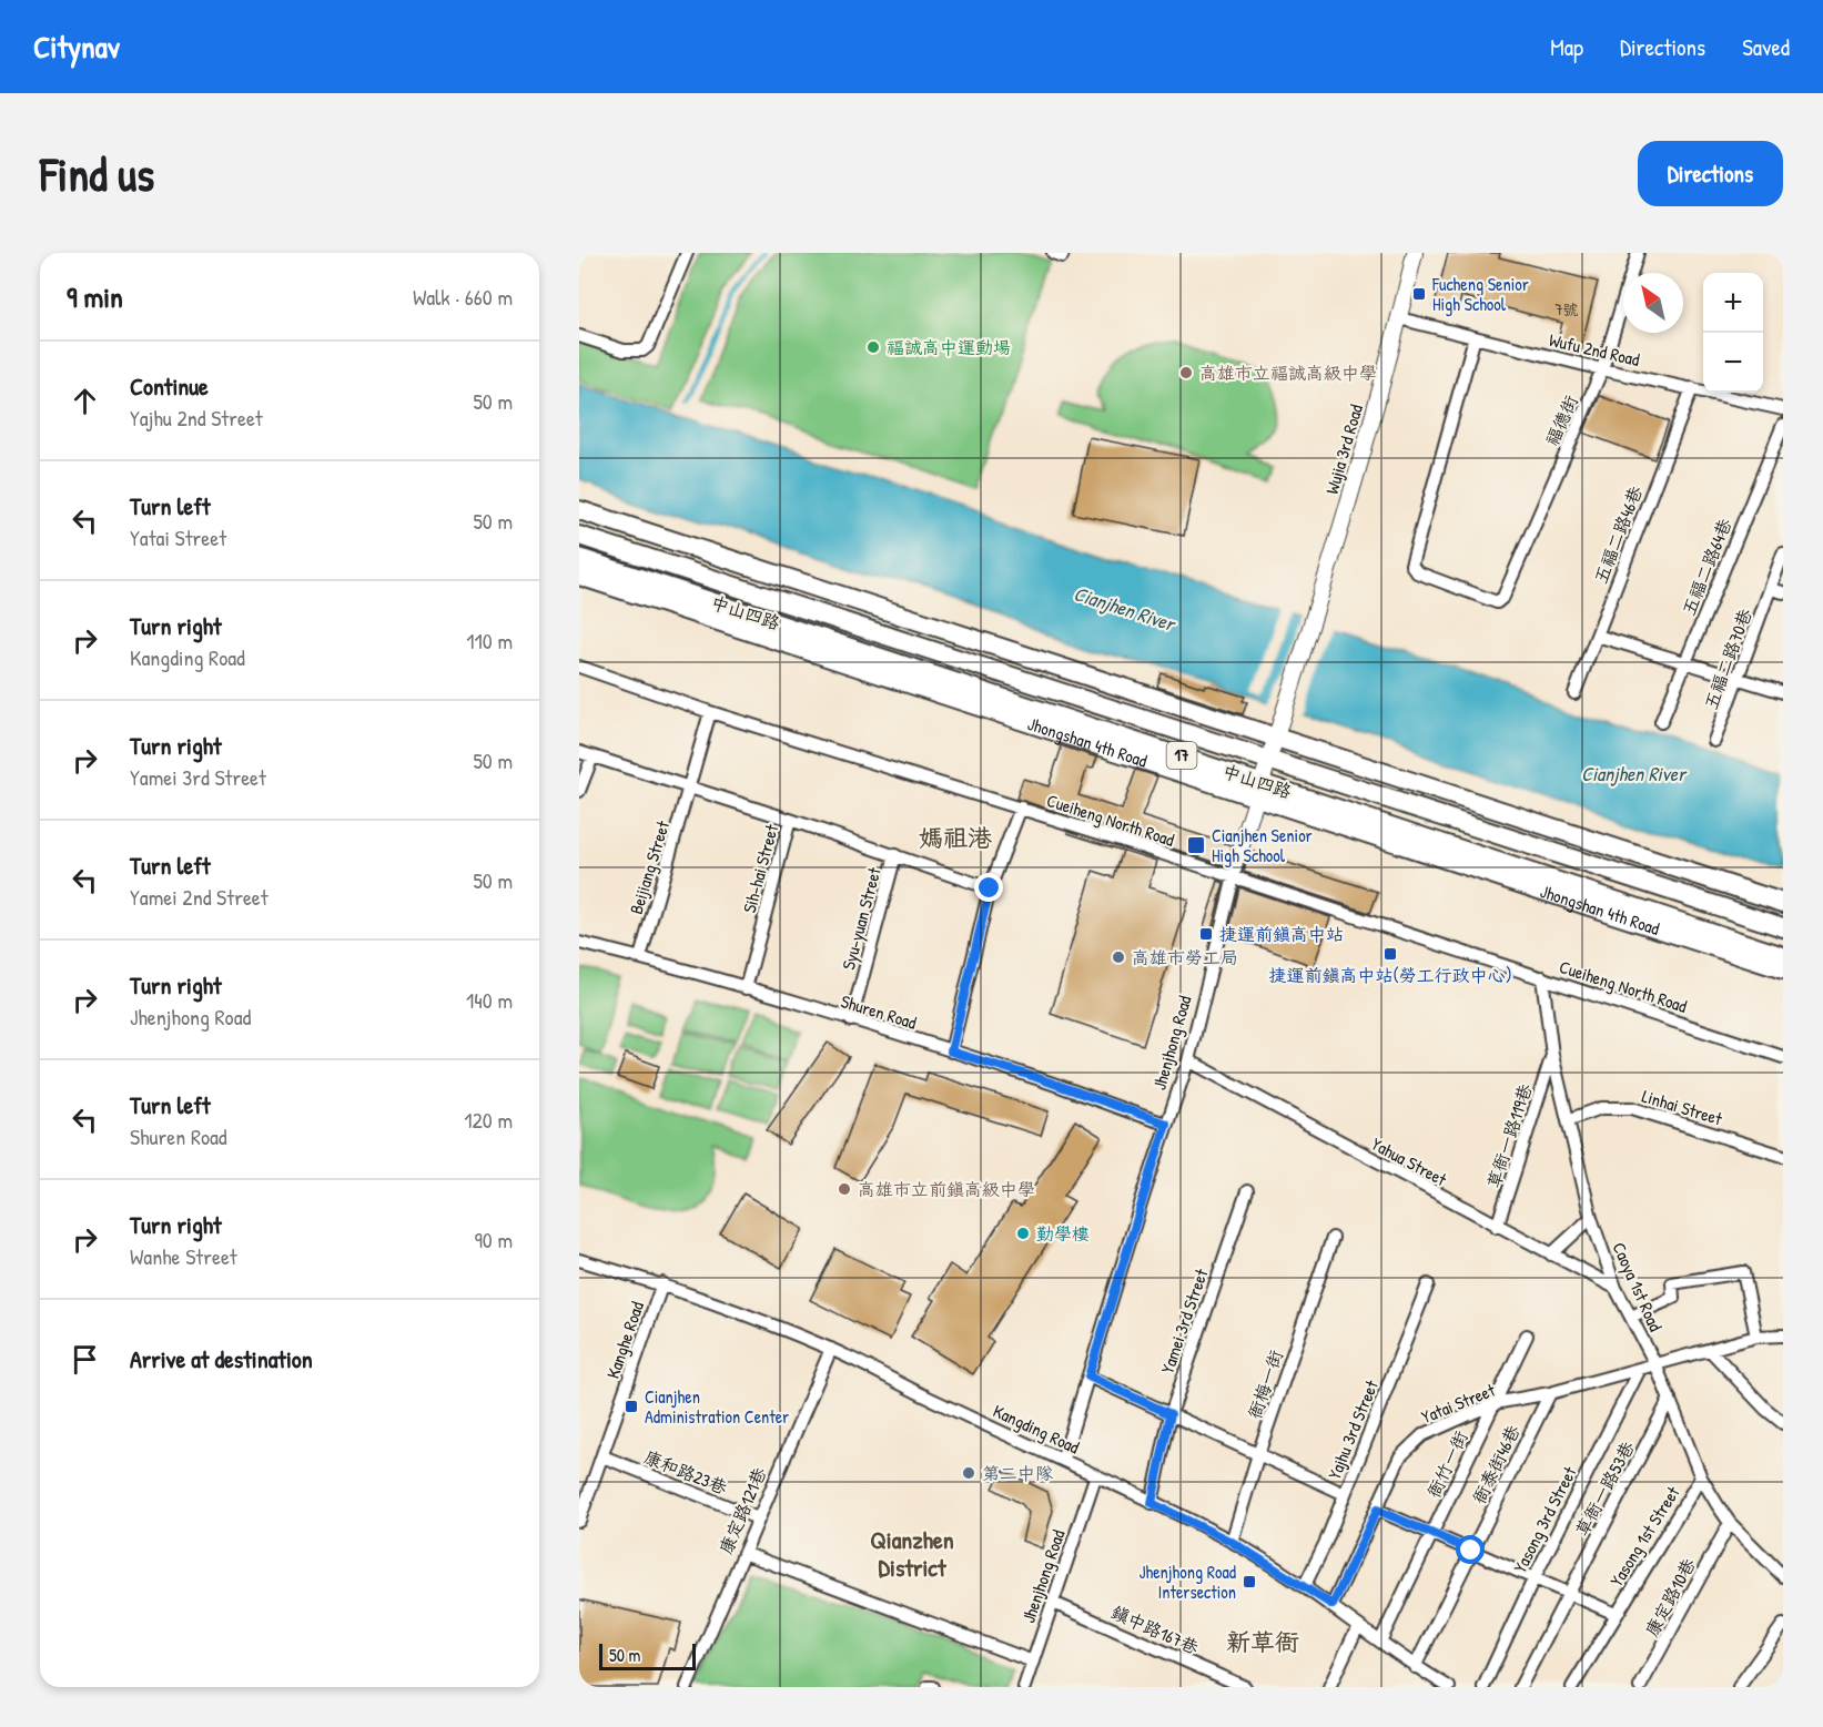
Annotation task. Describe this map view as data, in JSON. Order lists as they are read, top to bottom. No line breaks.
{"streets":{"main road":["Wujia 3rd Road","中山四路","Jhongshan 4th Road","17","Jhenjhong Road"],"street":["Wufu 2nd Road","福德街","五福二路46巷","五福二路64巷","五福二路70巷","Cueiheng North Road","Beijiang Street","Sih-hai Street","Syu-yuan Street","Shuren Road","Linhai Street","草衙一路119巷","Yahua Street","Caoya 1st Road","Yamei 3rd Street","Kanghe Road","衙梅一街","Yatai Street","Kangding Road","Yajhu 3rd Street","衙竹一街","衙泰街46巷","康和路23巷","草衙一路53巷","康定路121巷","Yasong 3rd Street","Yasong 1st Street","康定路10巷","鎮中路167巷"]},"crossings":[["Wufu 2nd Road","福德街"],["Wufu 2nd Road","Wujia 3rd Road"],["Wufu 2nd Road","五福二路46巷"],["Wujia 3rd Road","Jhenjhong Road"],["中山四路","Jhongshan 4th Road"],["中山四路","Jhenjhong Road"],["Jhongshan 4th Road","Jhenjhong Road"],["Cueiheng North Road","Beijiang Street"],["Cueiheng North Road","Jhenjhong Road"],["Cueiheng North Road","Caoya 1st Road"],["Beijiang Street","Sih-hai Street"],["Beijiang Street","Shuren Road"],["Sih-hai Street","Syu-yuan Street"],["Sih-hai Street","Shuren Road"],["Syu-yuan Street","Shuren Road"],["Shuren Road","Jhenjhong Road"],["Jhenjhong Road","Yahua Street"],["Jhenjhong Road","Kangding Road"],["Jhenjhong Road","鎮中路167巷"],["Linhai Street","Caoya 1st Road"],["草衙一路119巷","Yahua Street"],["草衙一路119巷","Caoya 1st Road"],["Yahua Street","Caoya 1st Road"],["Caoya 1st Road","Yatai Street"],["Caoya 1st Road","草衙一路53巷"],["Caoya 1st Road","Yasong 1st Street"],["Caoya 1st Road","康定路10巷"],["Yamei 3rd Street","Kangding Road"],["Kanghe Road","Kangding Road"],["Kanghe Road","康和路23巷"],["衙梅一街","Kangding Road"],["Yatai Street","Kangding Road"],["Yatai Street","衙竹一街"],["Yatai Street","衙泰街46巷"],["Yatai Street","Yasong 3rd Street"],["Kangding Road","Yajhu 3rd Street"],["Kangding Road","衙竹一街"],["Kangding Road","衙泰街46巷"],["Kangding Road","康定路121巷"],["康和路23巷","康定路121巷"]],"districts":["媽祖港","Qianzhen District","新草衙"],"water":["Cianjhen River"],"places":{"transit":["Fucheng Senior High School","Cianjhen Senior High School","捷運前鎮高中站","捷運前鎮高中站(勞工行政中心)","Cianjhen Administration Center","Jhenjhong Road Intersection"],"other":["福誠高中運動場","高雄市立福誠高級中學","高雄市勞工局","高雄市立前鎮高級中學","勤學樓","第二中隊"]},"house_numbers":["7號"],"scale_bar":"50 m","north":"top left","page":{"header":"Citynav","nav":["Map","Directions","Saved"],"buttons":"Directions","title":"Find us","heading":["9 min","Walk · 660 m"],"map_buttons":["+","−"],"list":[["Continue","Yajhu 2nd Street","50 m"],["Turn left","Yatai Street","50 m"],["Turn right","Kangding Road","110 m"],["Turn right","Yamei 3rd Street","50 m"],["Turn left","Yamei 2nd Street","50 m"],["Turn right","Jhenjhong Road","140 m"],["Turn left","Shuren Road","120 m"],["Turn right","Wanhe Street","90 m"],"Arrive at destination"],"scale":"50 m"}}
